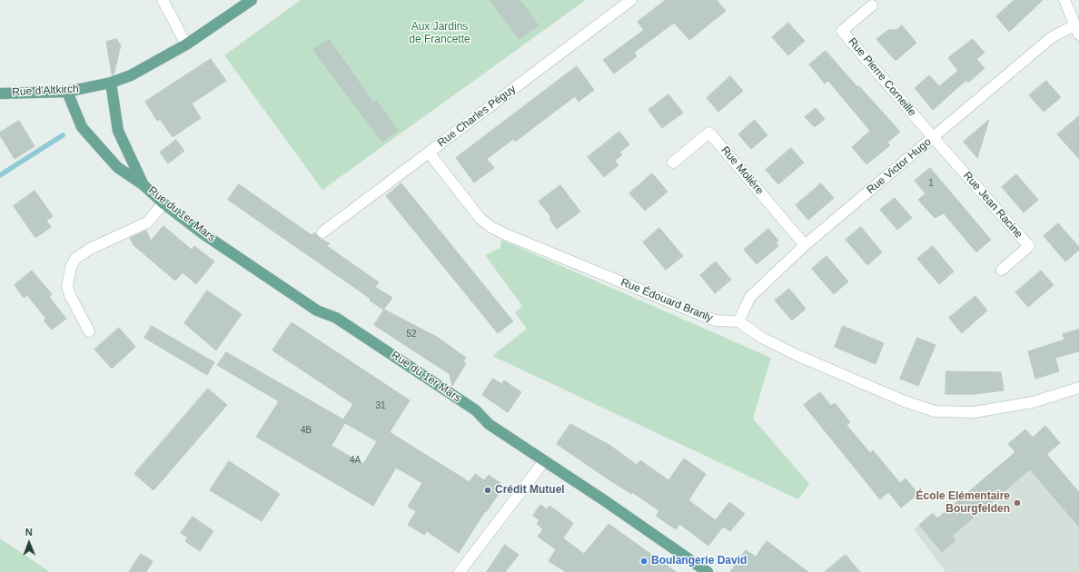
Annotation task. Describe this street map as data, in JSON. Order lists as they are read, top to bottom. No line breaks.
{"streets":{"main road":["Rue d'Altkirch","Rue du 1er Mars"],"street":["Rue Pierre Corneille","Rue Charles Péguy","Rue Victor Hugo","Rue Molière","Rue Jean Racine","Rue Édouard Branly"]},"crossings":[["Rue Pierre Corneille","Rue Victor Hugo"],["Rue Pierre Corneille","Rue Jean Racine"],["Rue d'Altkirch","Rue du 1er Mars"],["Rue Charles Péguy","Rue Édouard Branly"],["Rue Victor Hugo","Rue Molière"],["Rue Victor Hugo","Rue Jean Racine"],["Rue Victor Hugo","Rue Édouard Branly"]],"parks":["Aux Jardins de Francette"],"places":["Crédit Mutuel","École Elémentaire Bourgfelden","Boulangerie David"],"house_numbers":["1","52","31","4B","4A"],"north":"top"}
